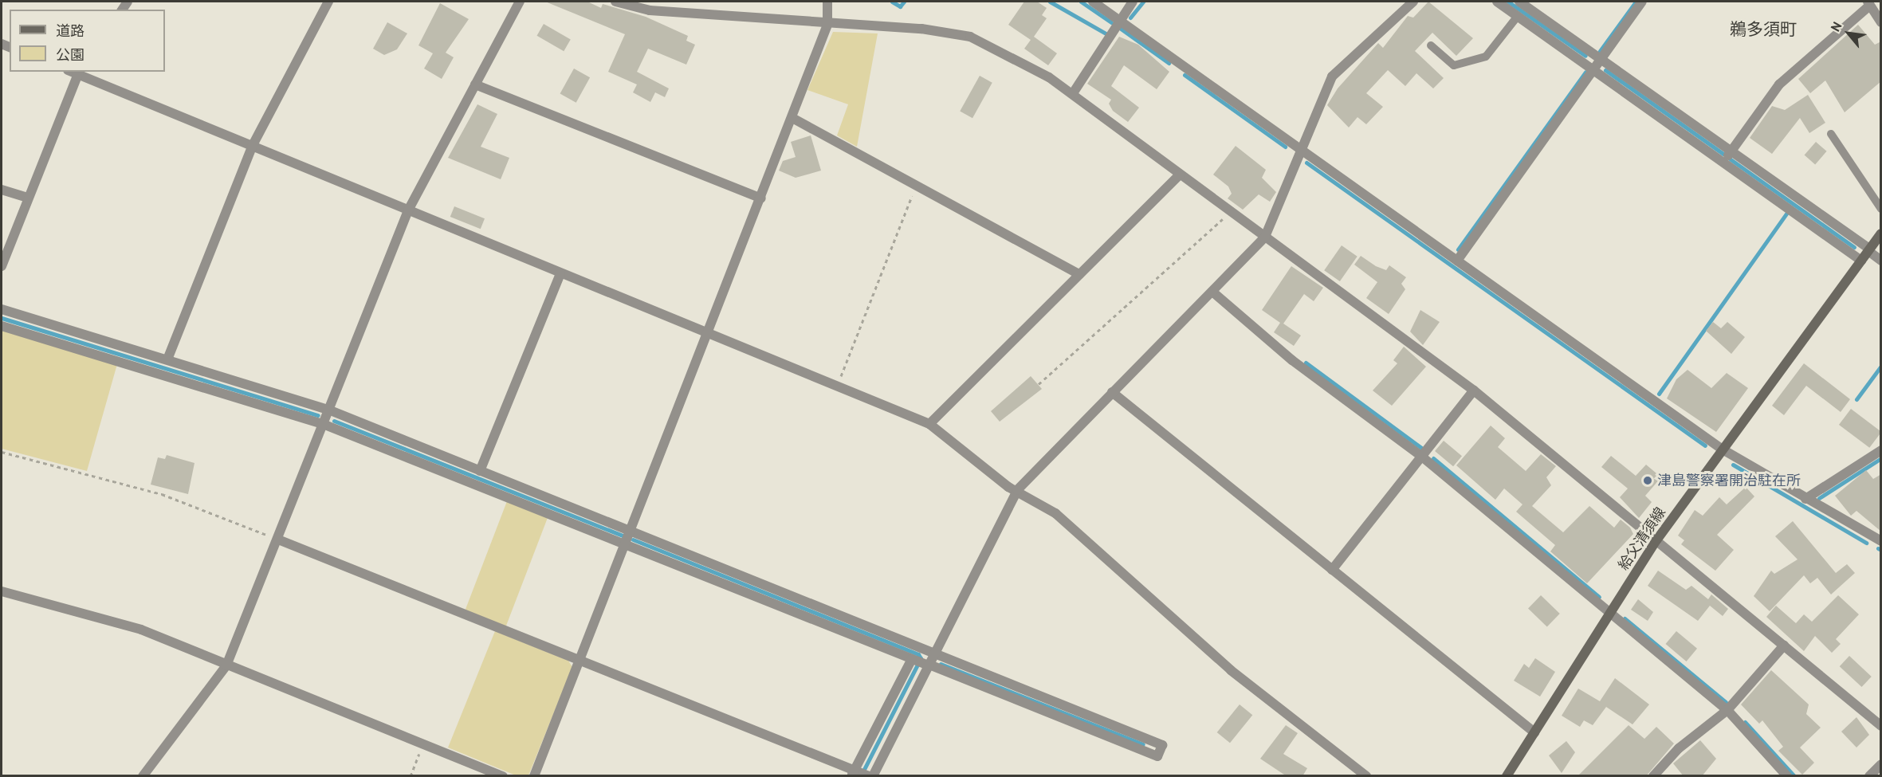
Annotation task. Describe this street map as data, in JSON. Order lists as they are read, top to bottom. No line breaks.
{"streets":{"main road":["給父清須線"]},"districts":["鵜多須町"],"places":["津島警察署開治駐在所"],"legend":["道路","公園"],"north":"top left"}
